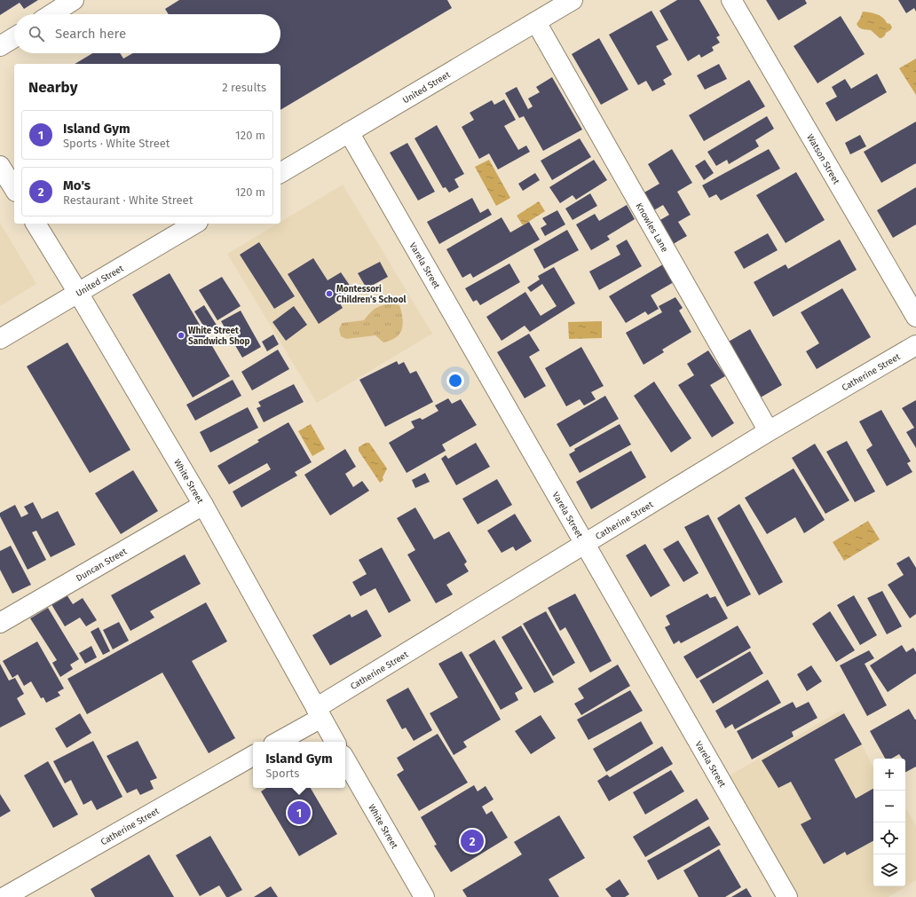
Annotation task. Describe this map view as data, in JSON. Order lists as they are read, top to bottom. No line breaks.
{"streets":{"street":["United Street","Watson Street","Knowles Lane","Varela Street","Catherine Street","White Street","Duncan Street"]},"crossings":[["United Street","Knowles Lane"],["United Street","Varela Street"],["United Street","White Street"],["Knowles Lane","Catherine Street"],["Varela Street","Catherine Street"],["Catherine Street","White Street"],["White Street","Duncan Street"]],"places":["Montessori Children's School","White Street Sandwich Shop"],"page":{"search":"Search here","heading":["Nearby","2 results"],"list":[{"mark":"1","name":"Island Gym","note":"Sports · White Street","value":"120 m"},{"mark":"2","name":"Mo's","note":"Restaurant · White Street","value":"120 m"}],"popup":["Island Gym","Sports"],"map_buttons":["+","−"],"pins":["1","2"]}}
